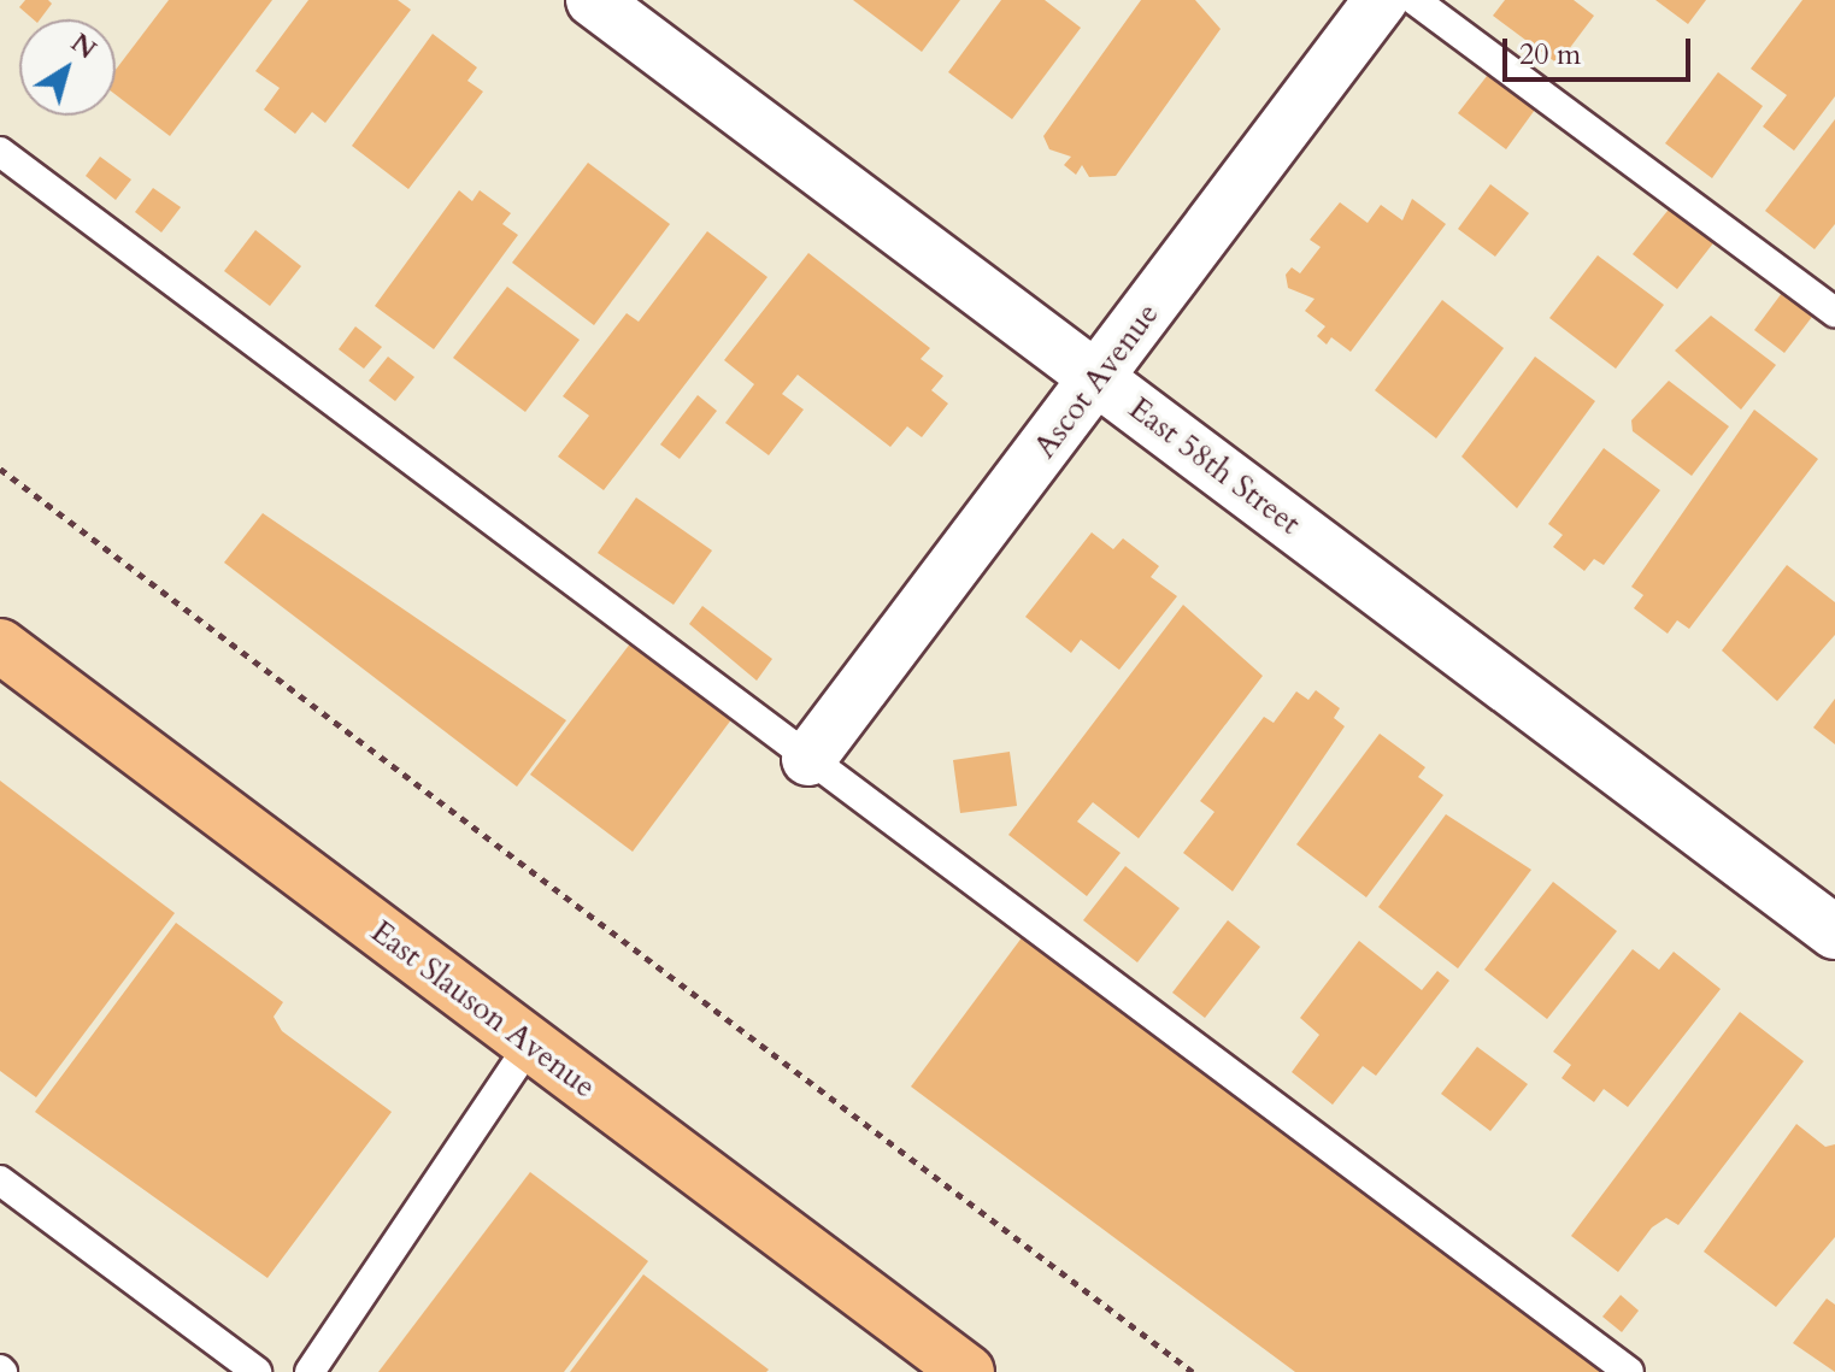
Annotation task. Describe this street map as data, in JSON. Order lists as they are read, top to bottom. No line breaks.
{"streets":{"main road":["East Slauson Avenue"],"street":["Ascot Avenue","East 58th Street"]},"crossings":[["Ascot Avenue","East 58th Street"]],"scale_bar":"20 m","north":"top right"}
